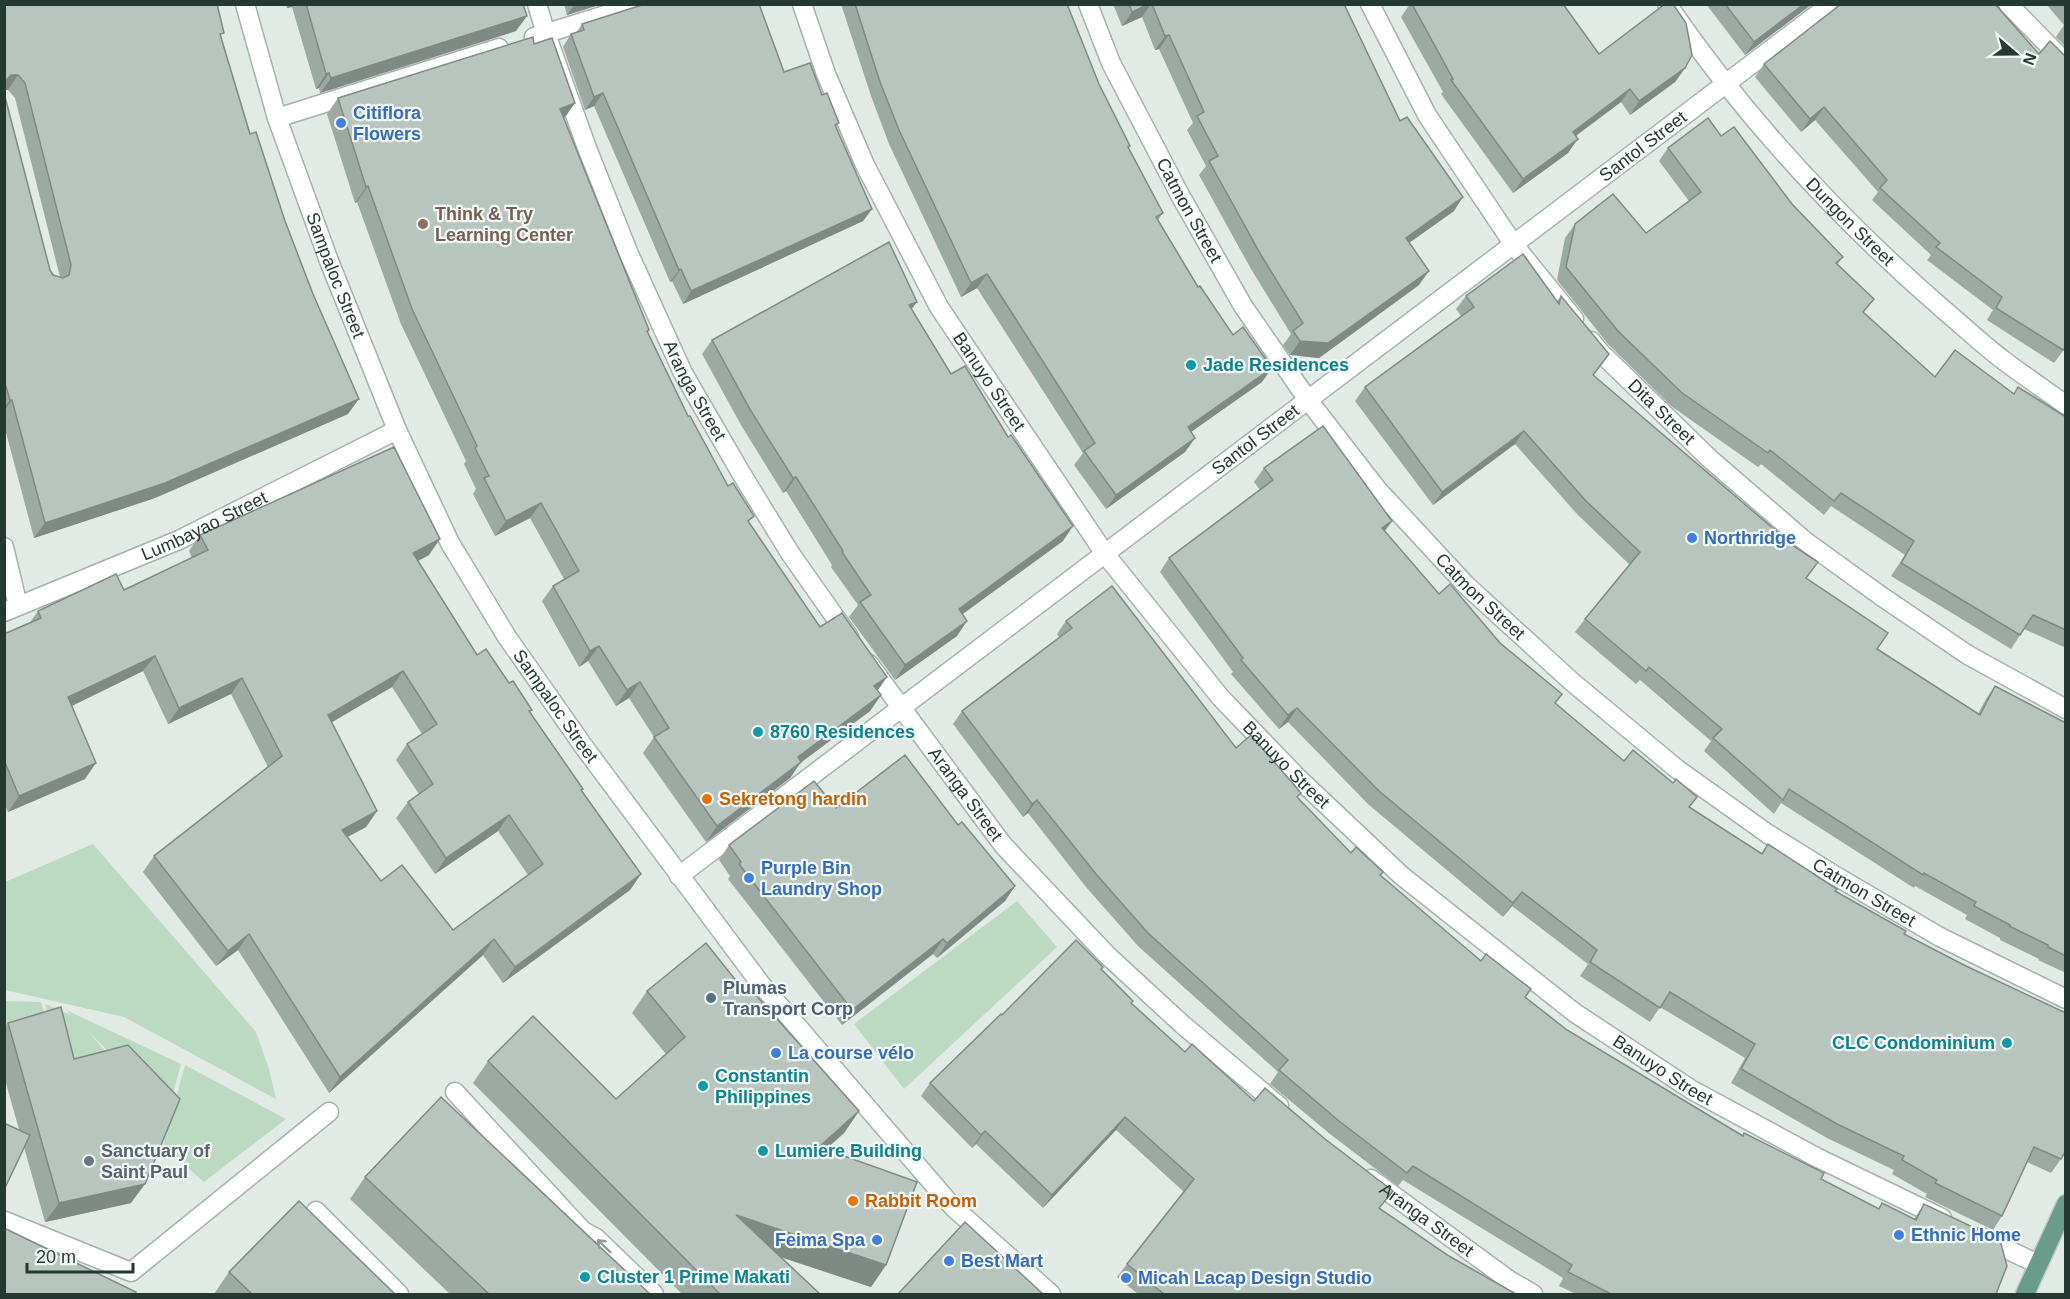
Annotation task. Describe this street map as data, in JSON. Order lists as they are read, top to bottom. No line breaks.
{"streets":{"street":["Santol Street","Catmon Street","Dungon Street","Sampaloc Street","Banuyo Street","Aranga Street","Dita Street","Lumbayao Street"]},"crossings":[["Santol Street","Catmon Street"],["Santol Street","Dungon Street"],["Santol Street","Sampaloc Street"],["Santol Street","Banuyo Street"],["Santol Street","Aranga Street"],["Santol Street","Dita Street"],["Sampaloc Street","Lumbayao Street"]],"places":["Citiflora Flowers","Think & Try Learning Center","Jade Residences","Northridge","8760 Residences","Sekretong hardin","Purple Bin Laundry Shop","Plumas Transport Corp","CLC Condominium","La course vélo","Constantin Philippines","Lumiere Building","Sanctuary of Saint Paul","Rabbit Room","Ethnic Home","Feima Spa","Best Mart","Cluster 1 Prime Makati","Micah Lacap Design Studio"],"scale_bar":"20 m","north":"right"}
